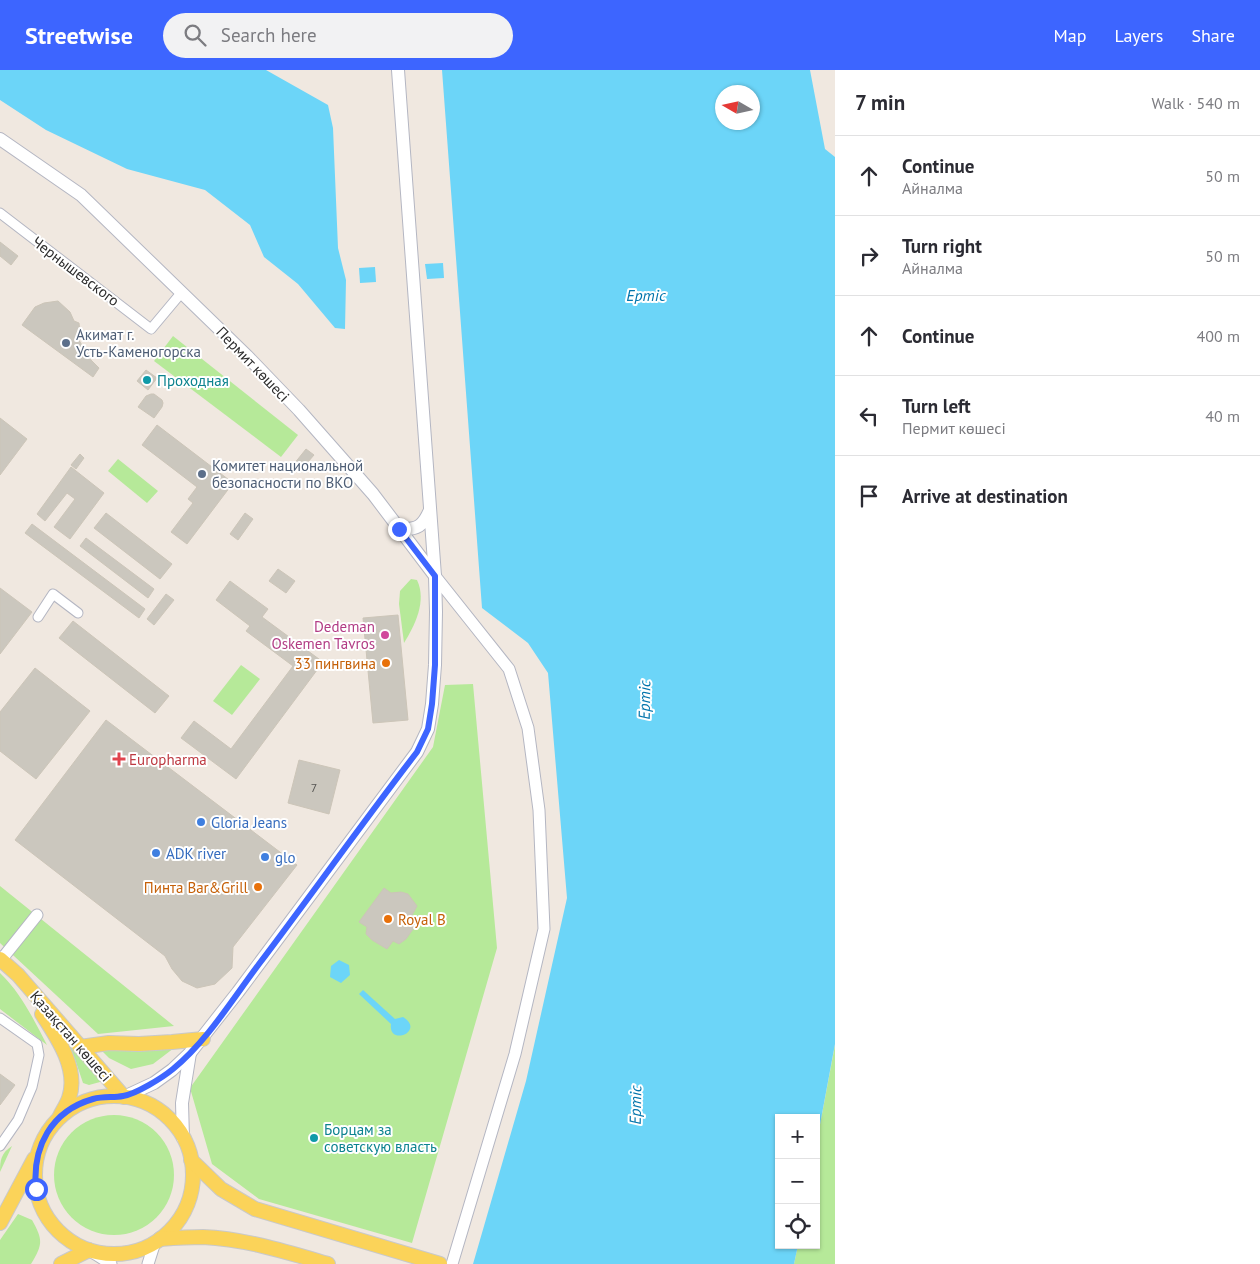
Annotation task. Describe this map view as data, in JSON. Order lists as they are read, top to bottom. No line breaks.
{"streets":{"main road":["Пермит көшесі","Қазақстан көшесі"],"street":["Чернышевского"]},"crossings":[["Чернышевского","Пермит көшесі"]],"water":["Ертіс"],"places":{"other":["Акимат г. Усть-Каменогорска","Проходная","Комитет национальной безопасности по ВКО","Dedeman Oskemen Tavros","33 пингвина","Gloria Jeans","ADK river","glo","Пинта Bar&Grill","Royal B","Борцам за советскую власть"],"health":["Europharma"]},"house_numbers":["7"],"north":"left","page":{"header":"Streetwise","search":"Search here","nav":["Map","Layers","Share"],"heading":["7 min","Walk · 540 m"],"list":[["Continue","Айналма","50 m"],["Turn right","Айналма","50 m"],["Continue","400 m"],["Turn left","Пермит көшесі","40 m"],"Arrive at destination"],"map_buttons":["+","−"]}}
